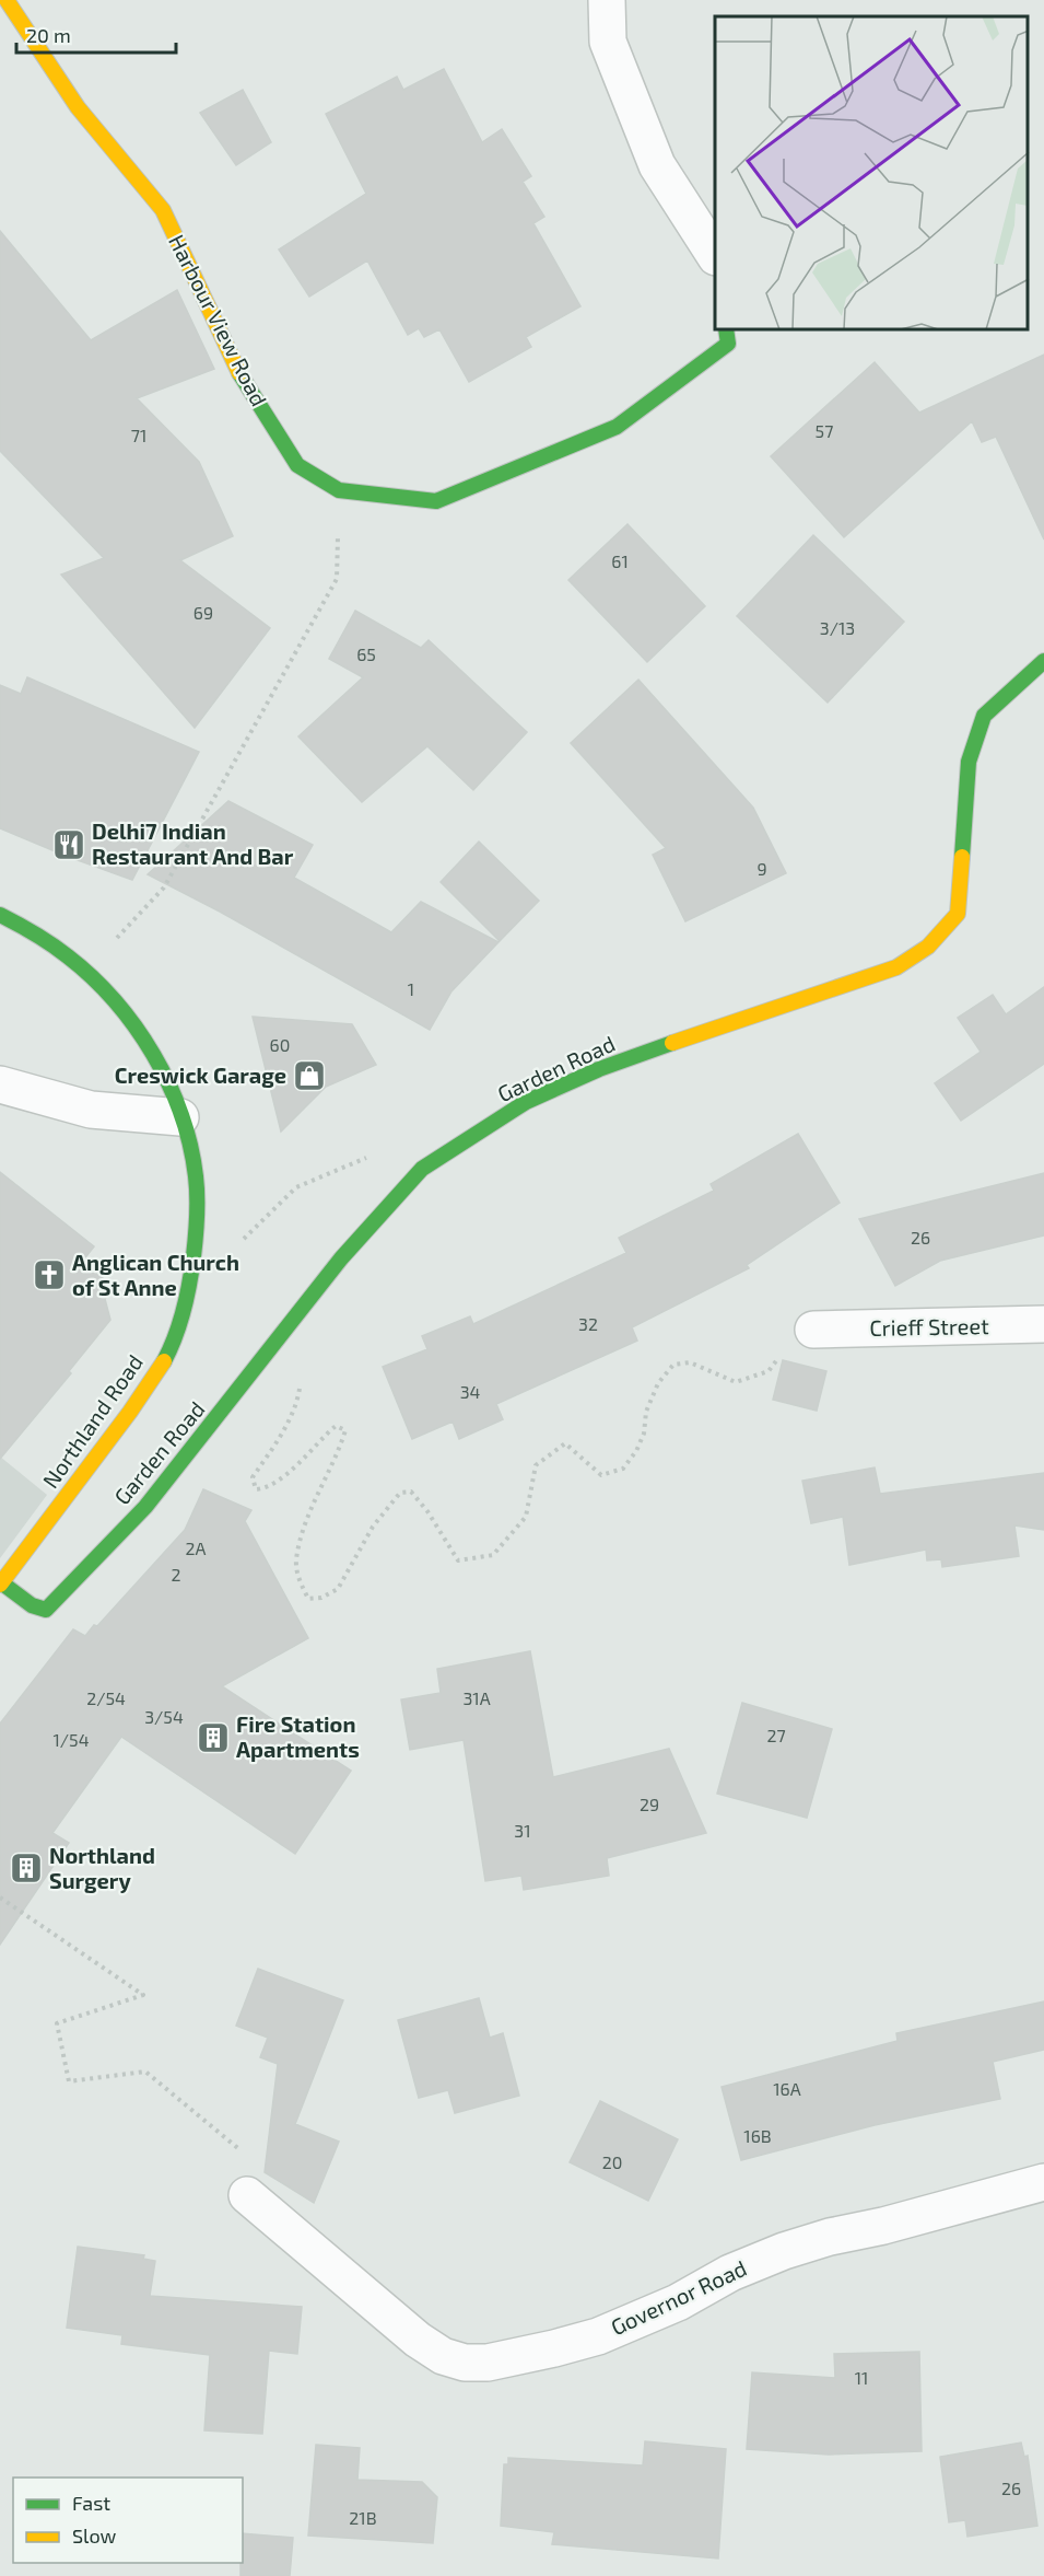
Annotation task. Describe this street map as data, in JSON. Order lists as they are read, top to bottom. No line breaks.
{"streets":{"street":["Harbour View Road","Garden Road","Crieff Street","Northland Road","Governor Road"]},"crossings":[["Garden Road","Northland Road"]],"places":{"restaurant":["Delhi7 Indian Restaurant And Bar"],"shop":["Creswick Garage"],"church":["Anglican Church of St Anne"],"building":["Fire Station Apartments","Northland Surgery"]},"house_numbers":["57","71","61","69","3/13","65","9","1","60","26","32","34","2A","2","2/54","31A","3/54","27","1/54","29","31","16A","16B","20","11","26","21B"],"legend":["Fast","Slow"],"scale_bar":"20 m"}
